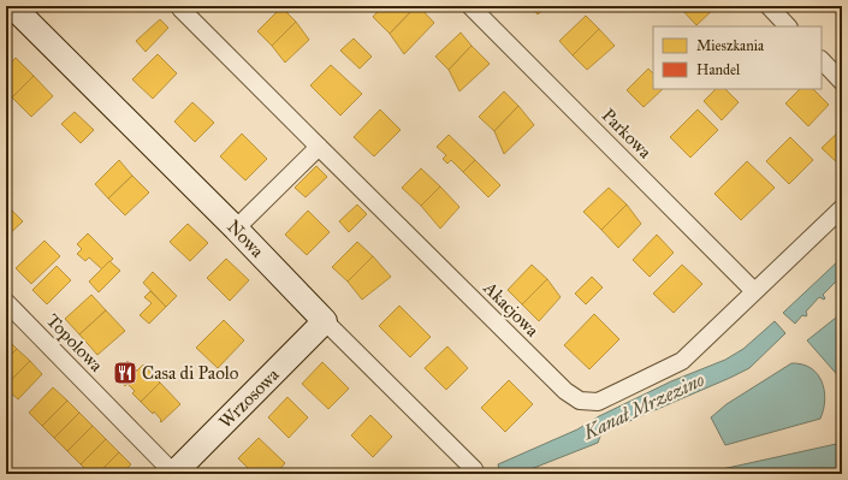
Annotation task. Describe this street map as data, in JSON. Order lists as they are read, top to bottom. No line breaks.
{"streets":{"street":["Parkowa","Nowa","Akacjowa","Topolowa","Wrzosowa"]},"crossings":[["Parkowa","Akacjowa"],["Nowa","Wrzosowa"],["Topolowa","Wrzosowa"]],"water":["Kanał Mrzezino"],"places":{"restaurant":["Casa di Paolo"]},"legend":["Mieszkania","Handel"]}
